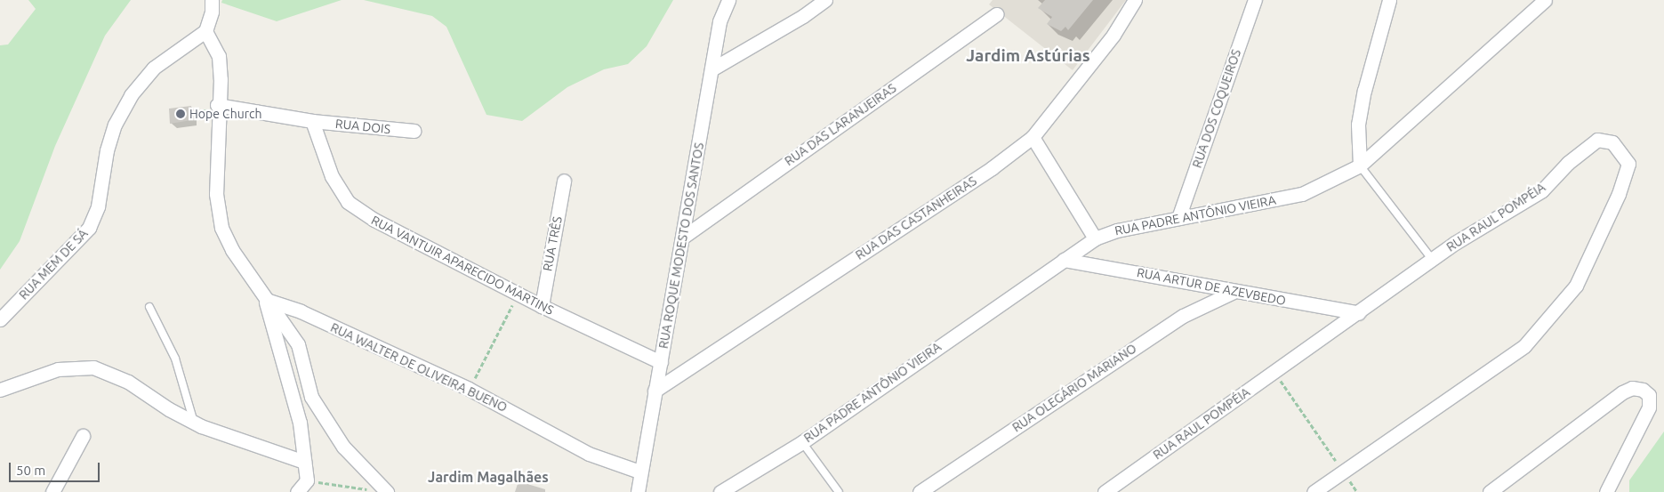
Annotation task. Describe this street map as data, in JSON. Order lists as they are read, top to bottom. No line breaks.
{"streets":{"street":["RUA DOS COQUEIROS","RUA DAS LARANJEIRAS","RUA DOIS","RUA PADRE ANTÔNIO VIEIRA","RUA RAUL POMPÉIA","RUA DAS CASTANHEIRAS","RUA TRÊS","RUA ROQUE MODESTO DOS SANTOS","RUA MEM DE SÁ","RUA VANTUIR APARECIDO MARTINS","RUA ARTUR DE AZEVBEDO","RUA WALTER DE OLIVEIRA BUENO","RUA OLEGÁRIO MARIANO"]},"crossings":[["RUA DOS COQUEIROS","RUA PADRE ANTÔNIO VIEIRA"],["RUA DAS LARANJEIRAS","RUA ROQUE MODESTO DOS SANTOS"],["RUA DOIS","RUA VANTUIR APARECIDO MARTINS"],["RUA PADRE ANTÔNIO VIEIRA","RUA ARTUR DE AZEVBEDO"],["RUA RAUL POMPÉIA","RUA ARTUR DE AZEVBEDO"],["RUA DAS CASTANHEIRAS","RUA ROQUE MODESTO DOS SANTOS"],["RUA TRÊS","RUA VANTUIR APARECIDO MARTINS"],["RUA ROQUE MODESTO DOS SANTOS","RUA VANTUIR APARECIDO MARTINS"],["RUA ROQUE MODESTO DOS SANTOS","RUA WALTER DE OLIVEIRA BUENO"],["RUA ARTUR DE AZEVBEDO","RUA OLEGÁRIO MARIANO"]],"districts":["Jardim Astúrias","Jardim Magalhães"],"places":["Hope Church"],"scale_bar":"50 m"}
